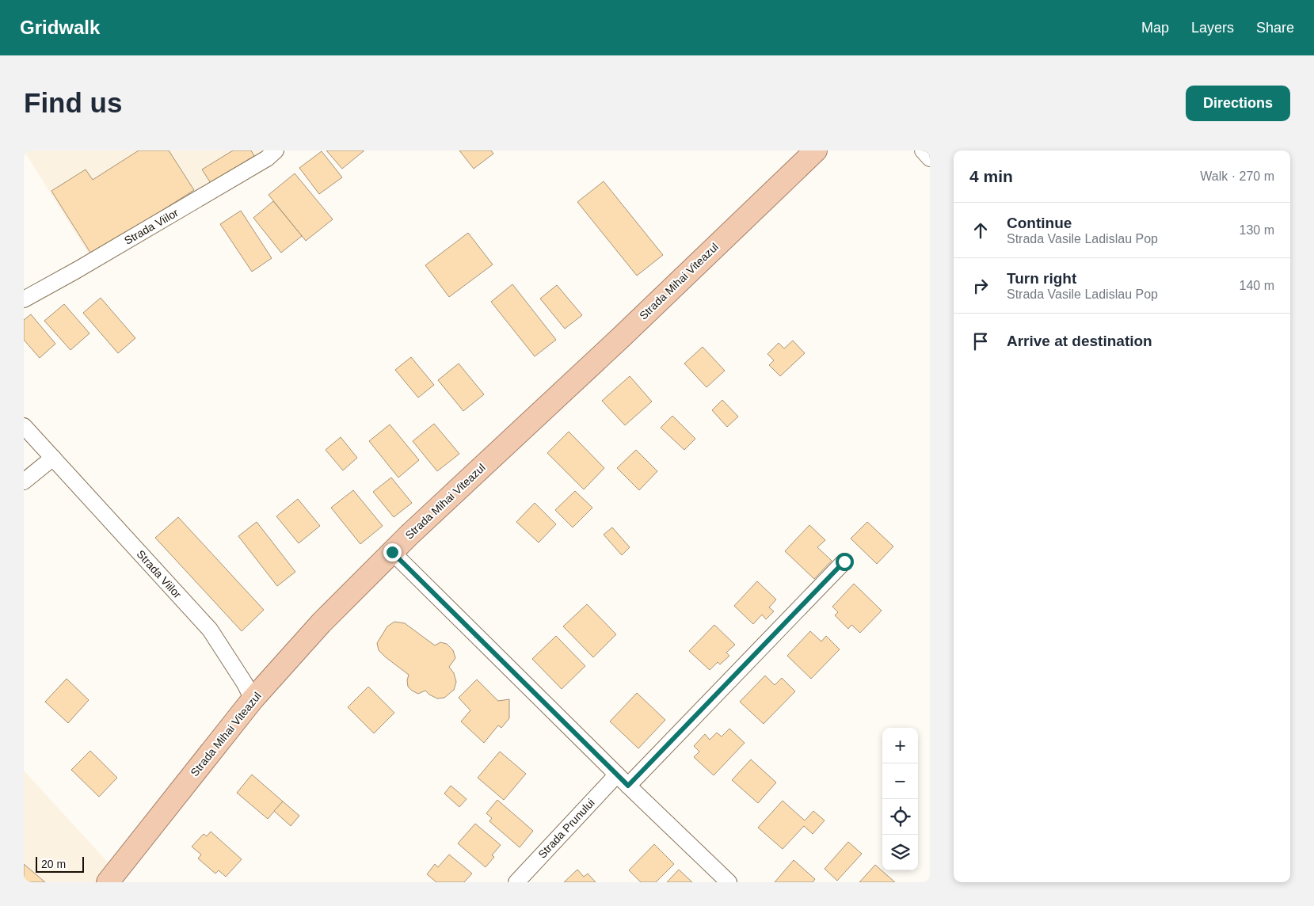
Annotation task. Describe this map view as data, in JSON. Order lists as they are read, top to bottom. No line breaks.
{"streets":{"highway":["Strada Mihai Viteazul"],"street":["Strada Viilor","Strada Prunului"]},"crossings":[["Strada Viilor","Strada Mihai Viteazul"]],"scale_bar":"20 m","page":{"header":"Gridwalk","nav":["Map","Layers","Share"],"buttons":"Directions","title":"Find us","heading":["4 min","Walk · 270 m"],"list":[["Continue","Strada Vasile Ladislau Pop","130 m"],["Turn right","Strada Vasile Ladislau Pop","140 m"],"Arrive at destination"],"map_buttons":["+","−"],"scale":"20 m"}}
